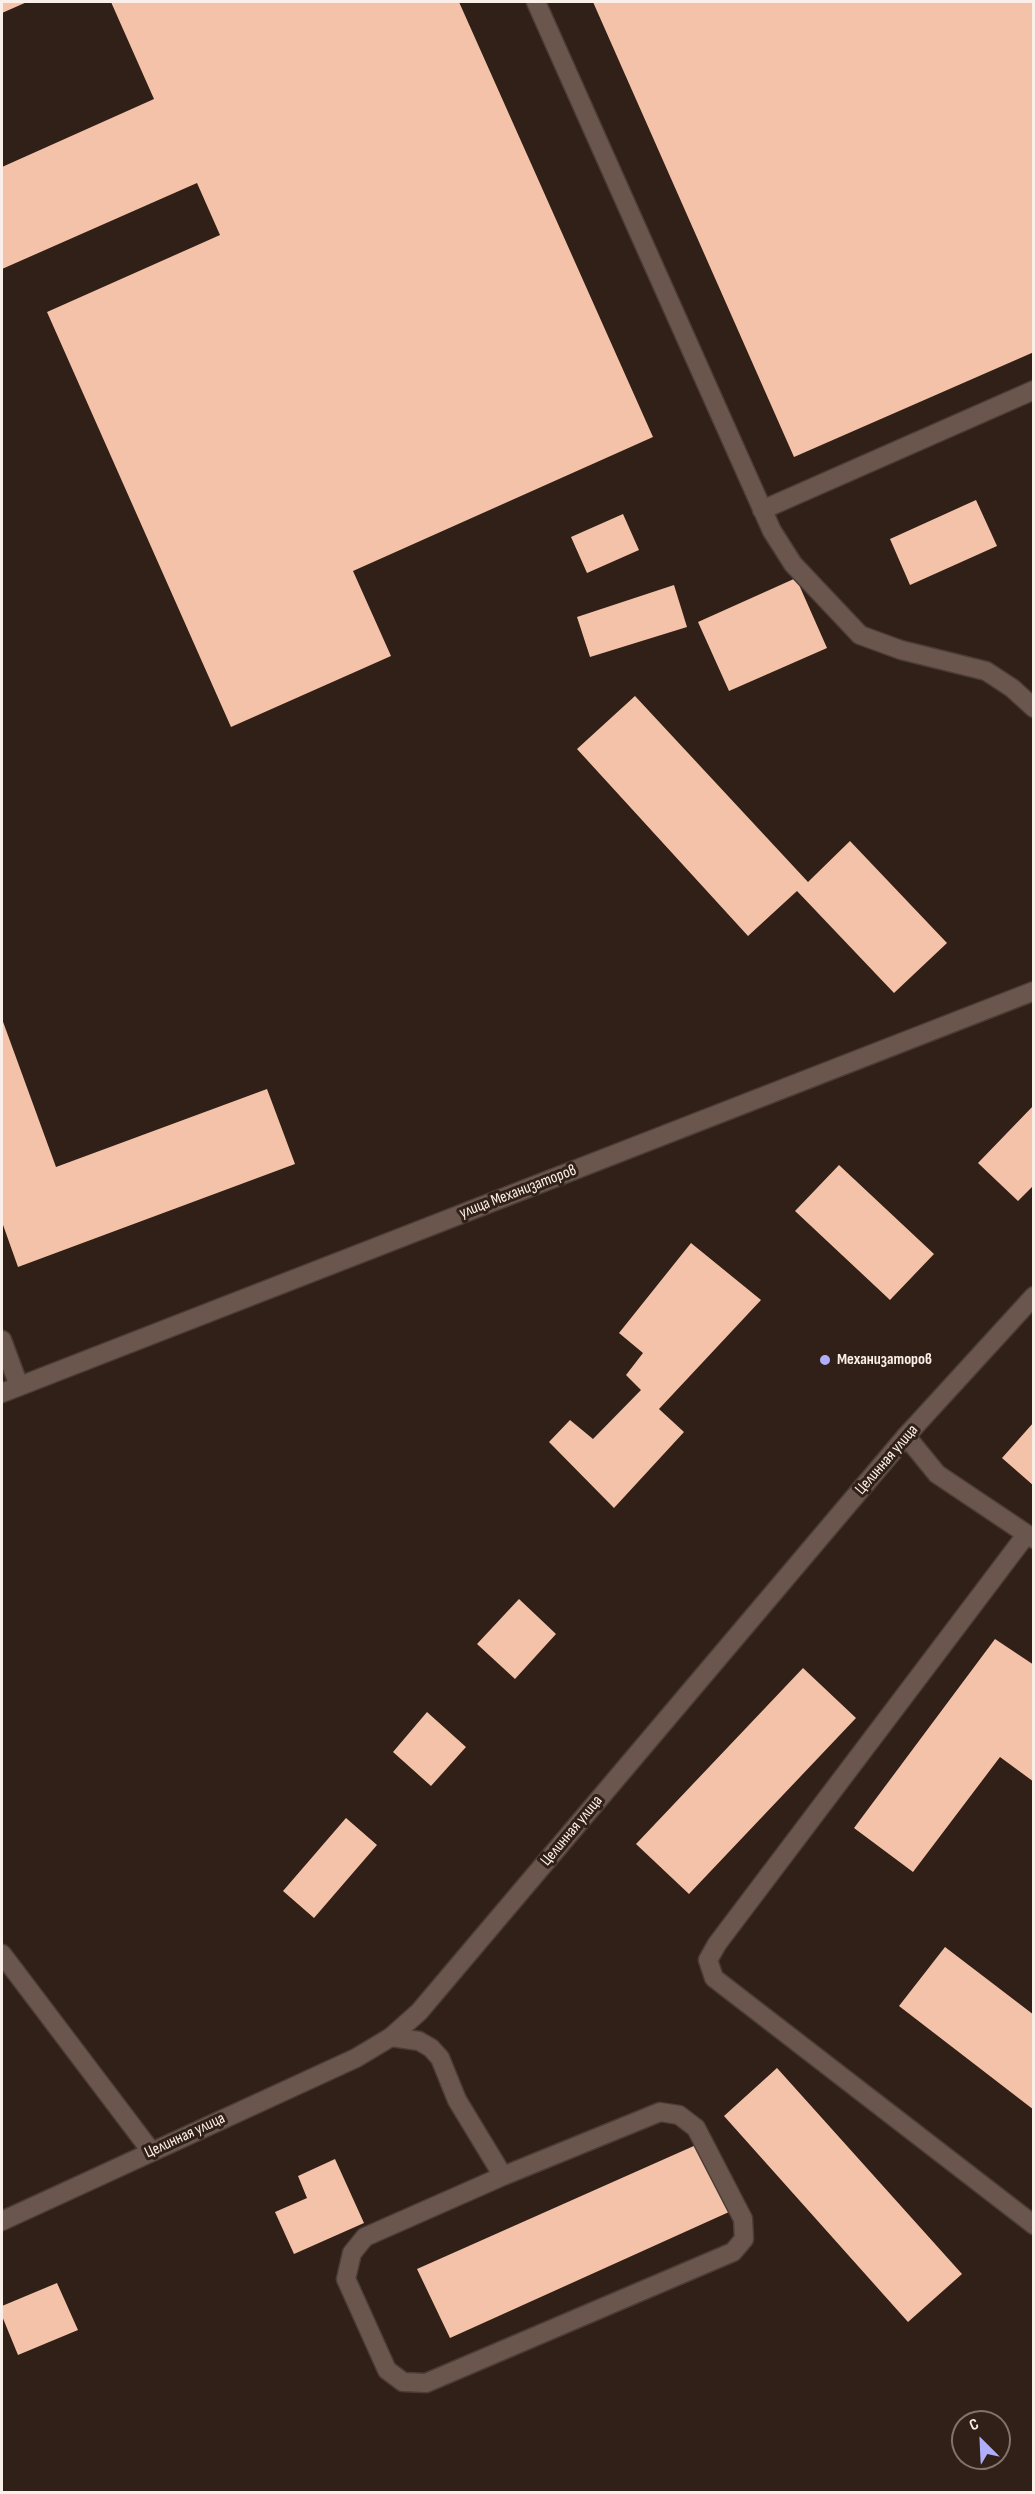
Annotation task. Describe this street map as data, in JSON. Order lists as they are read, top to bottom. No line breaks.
{"streets":{"street":["улица Механизаторов","Целинная улица"]},"places":["Механизаторов"],"north":"top left"}
